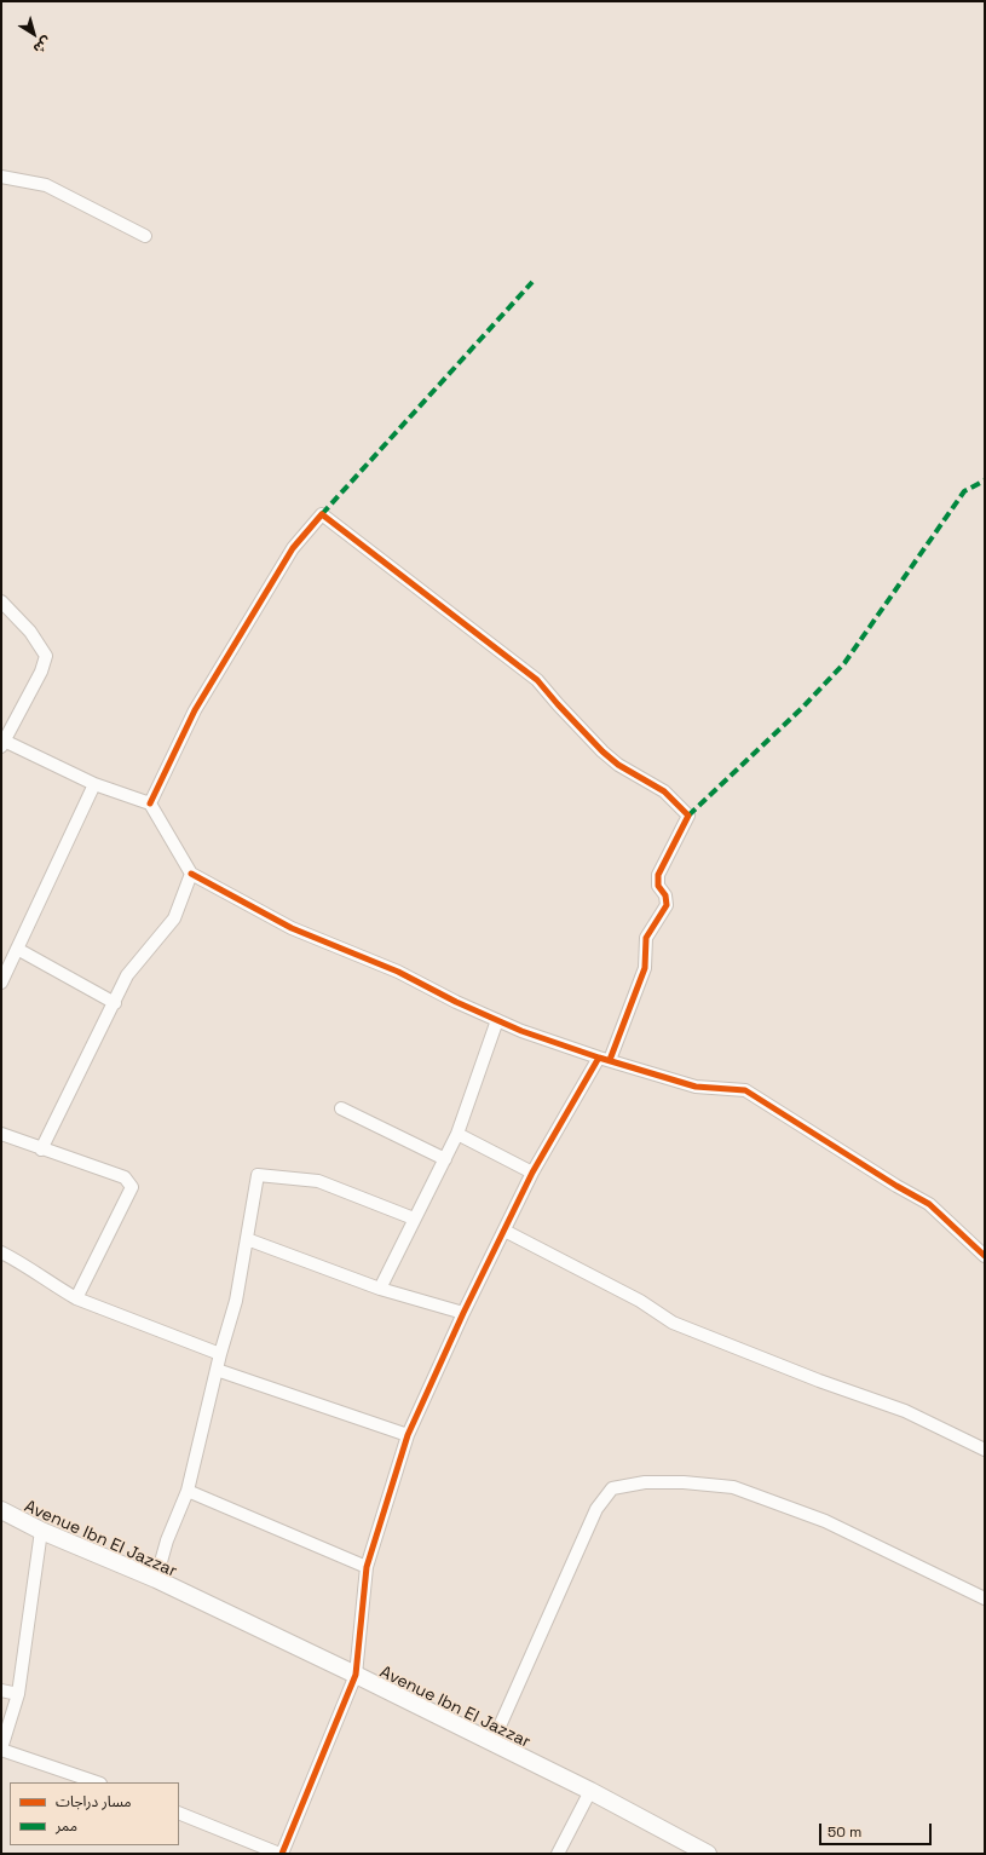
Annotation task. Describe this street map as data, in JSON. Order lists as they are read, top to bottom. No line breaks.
{"streets":{"main road":["Avenue Ibn El Jazzar"]},"legend":["مسار دراجات","ممر"],"scale_bar":"50 m","north":"bottom right"}
